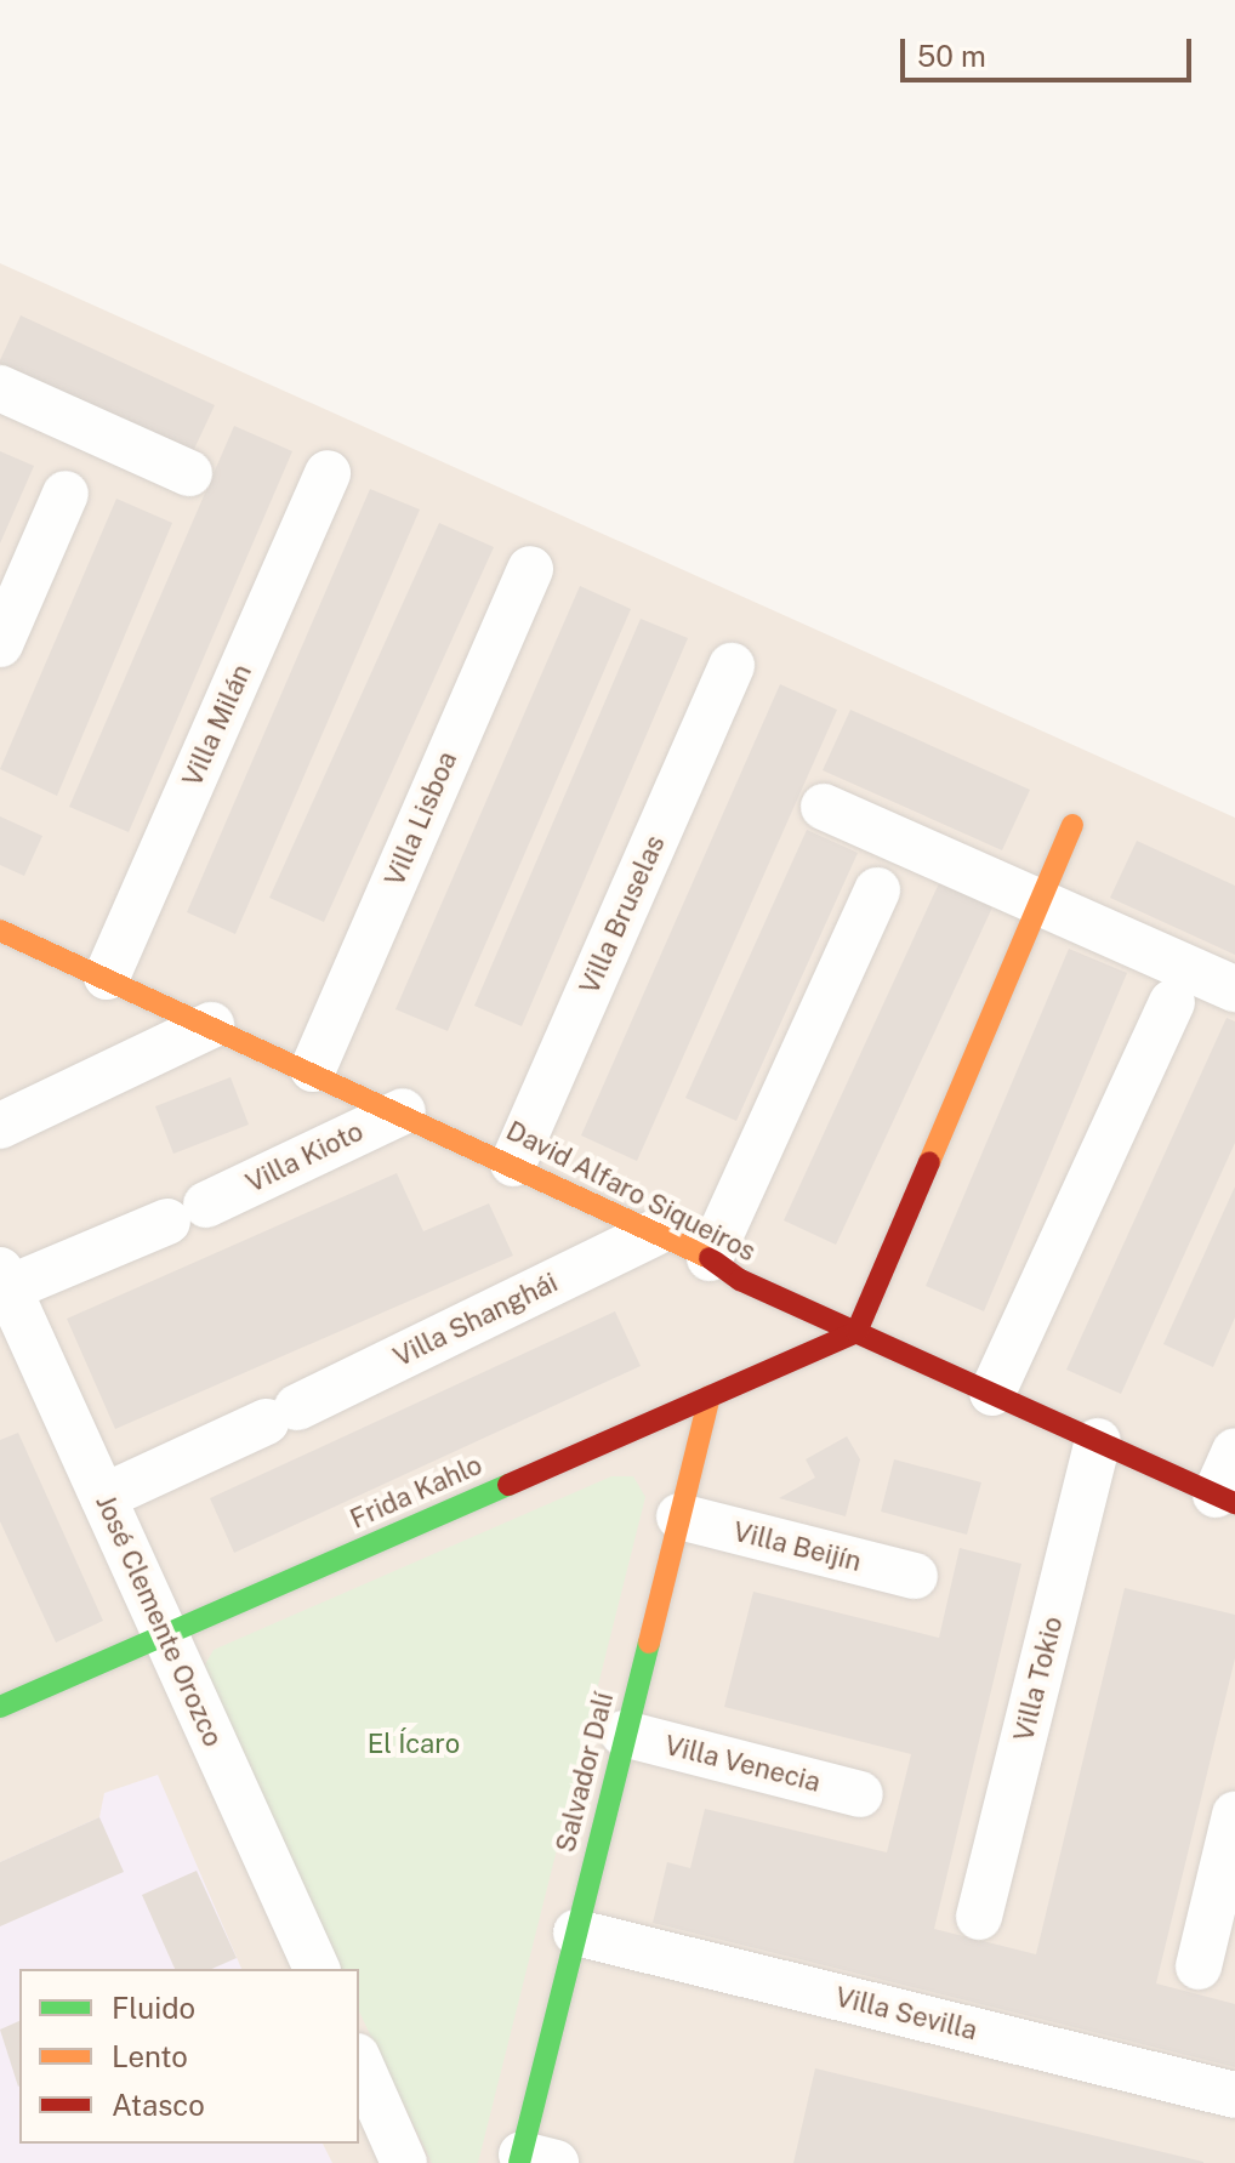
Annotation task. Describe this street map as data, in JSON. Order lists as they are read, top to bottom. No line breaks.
{"streets":{"street":["Villa Milán","Villa Lisboa","Villa Bruselas","Villa Kioto","David Alfaro Siqueiros","Villa Shanghái","Frida Kahlo","Villa Beijín","José Clemente Orozco","Villa Tokio","Villa Venecia","Salvador Dalí","Villa Sevilla"]},"crossings":[["Villa Milán","David Alfaro Siqueiros"],["Villa Lisboa","David Alfaro Siqueiros"],["Villa Bruselas","David Alfaro Siqueiros"],["Villa Kioto","David Alfaro Siqueiros"],["Villa Kioto","José Clemente Orozco"],["David Alfaro Siqueiros","Villa Shanghái"],["David Alfaro Siqueiros","Frida Kahlo"],["David Alfaro Siqueiros","Villa Tokio"],["Villa Shanghái","José Clemente Orozco"],["Frida Kahlo","José Clemente Orozco"],["Frida Kahlo","Salvador Dalí"],["Villa Beijín","Salvador Dalí"],["Villa Venecia","Salvador Dalí"],["Salvador Dalí","Villa Sevilla"]],"parks":["El Ícaro"],"legend":["Fluido","Lento","Atasco"],"scale_bar":"50 m"}
